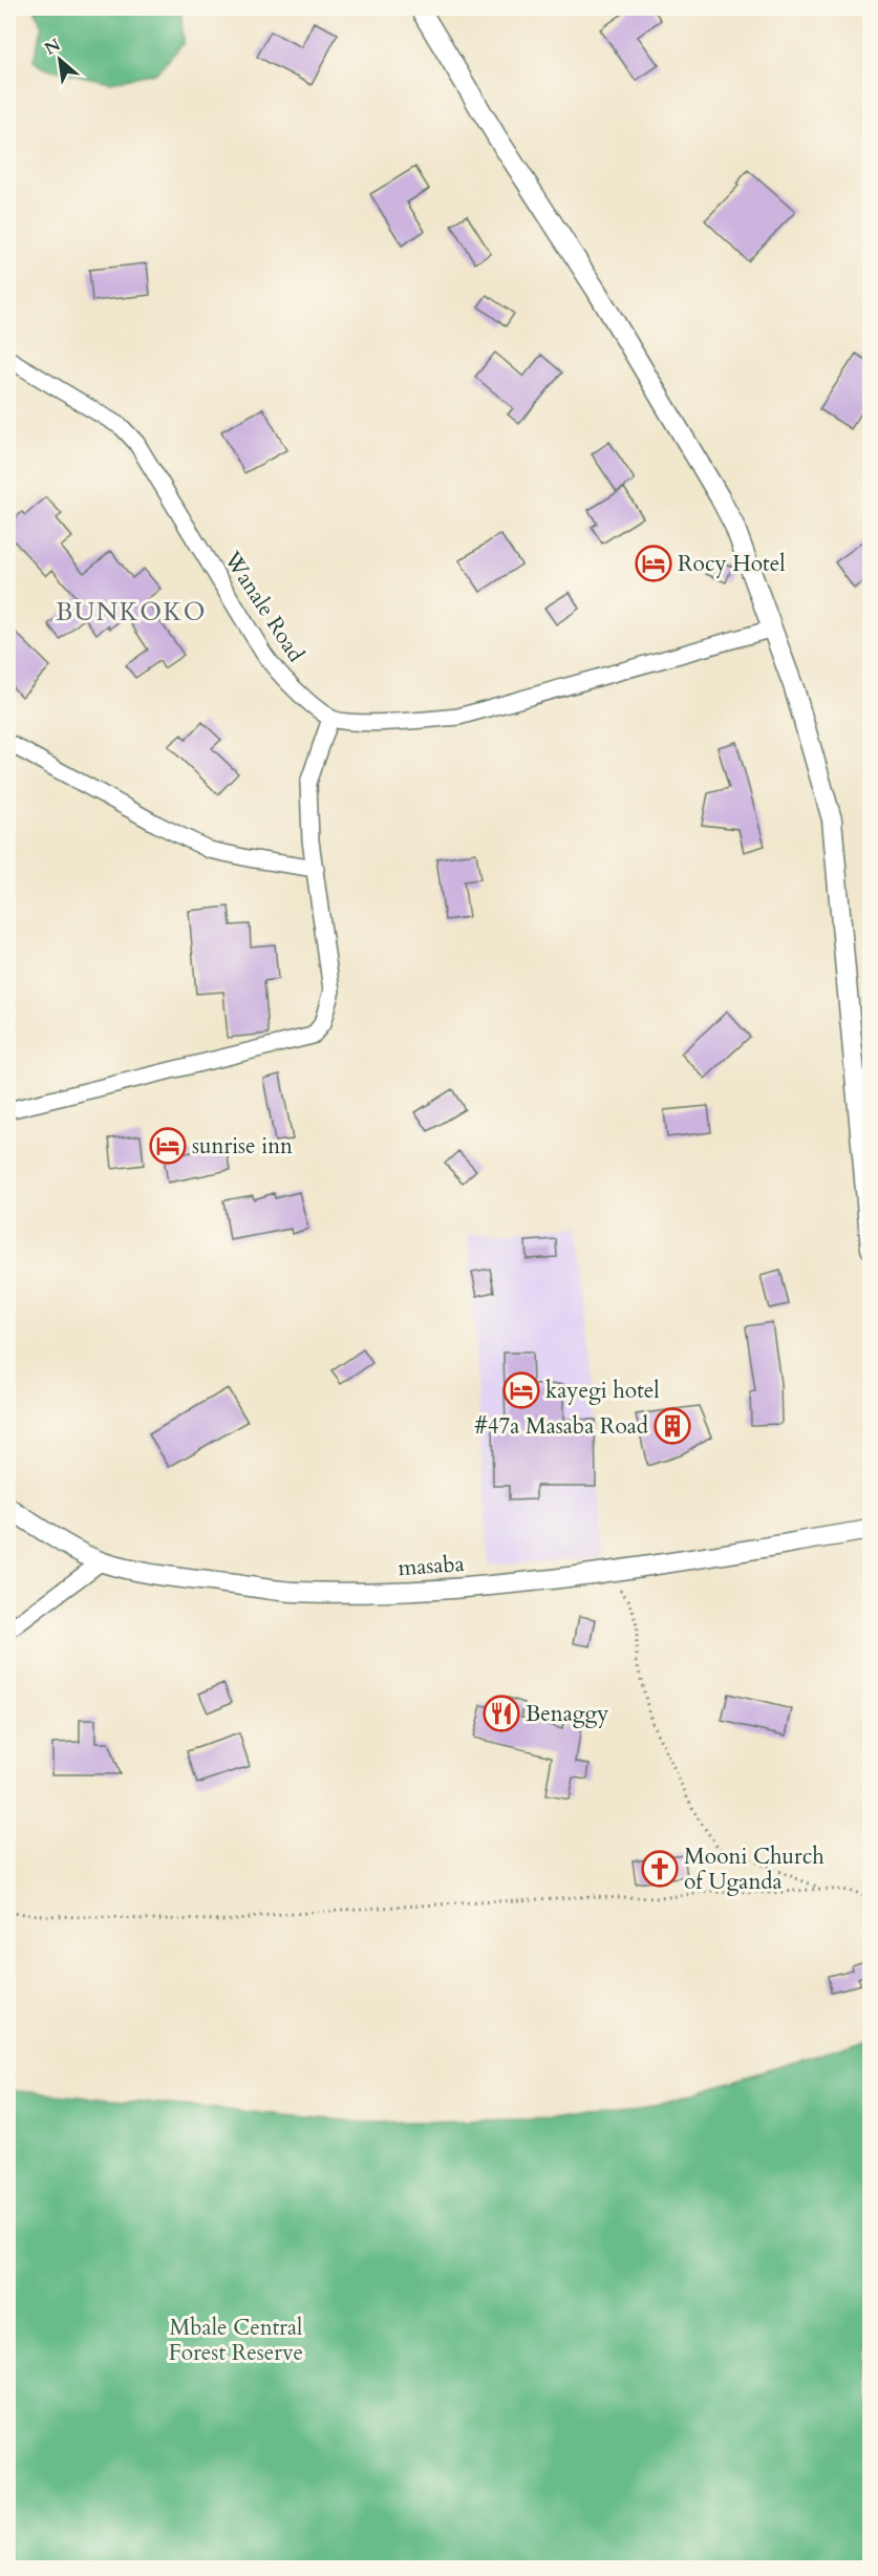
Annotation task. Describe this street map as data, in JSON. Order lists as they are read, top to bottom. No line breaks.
{"streets":{"street":["Wanale Road","masaba"]},"districts":["BUNKOKO"],"parks":["Mbale Central Forest Reserve"],"places":{"hotel":["Rocy Hotel","sunrise inn","kayegi hotel"],"building":["#47a Masaba Road"],"restaurant":["Benaggy"],"church":["Mooni Church of Uganda"]},"north":"top left"}
